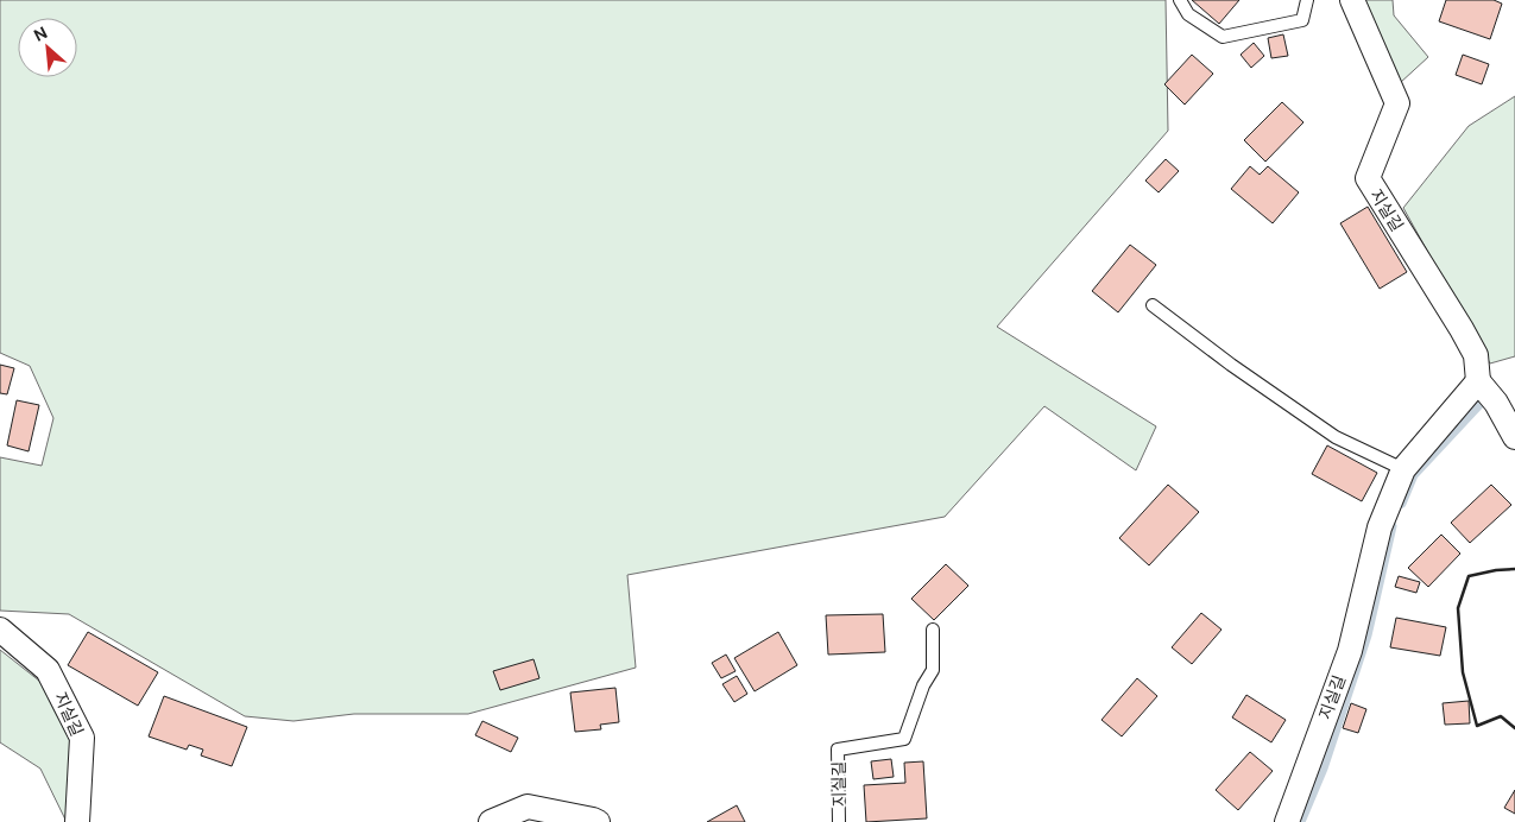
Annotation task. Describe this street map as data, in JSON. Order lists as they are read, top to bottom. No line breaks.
{"streets":{"street":["지실길"]},"north":"top left"}
